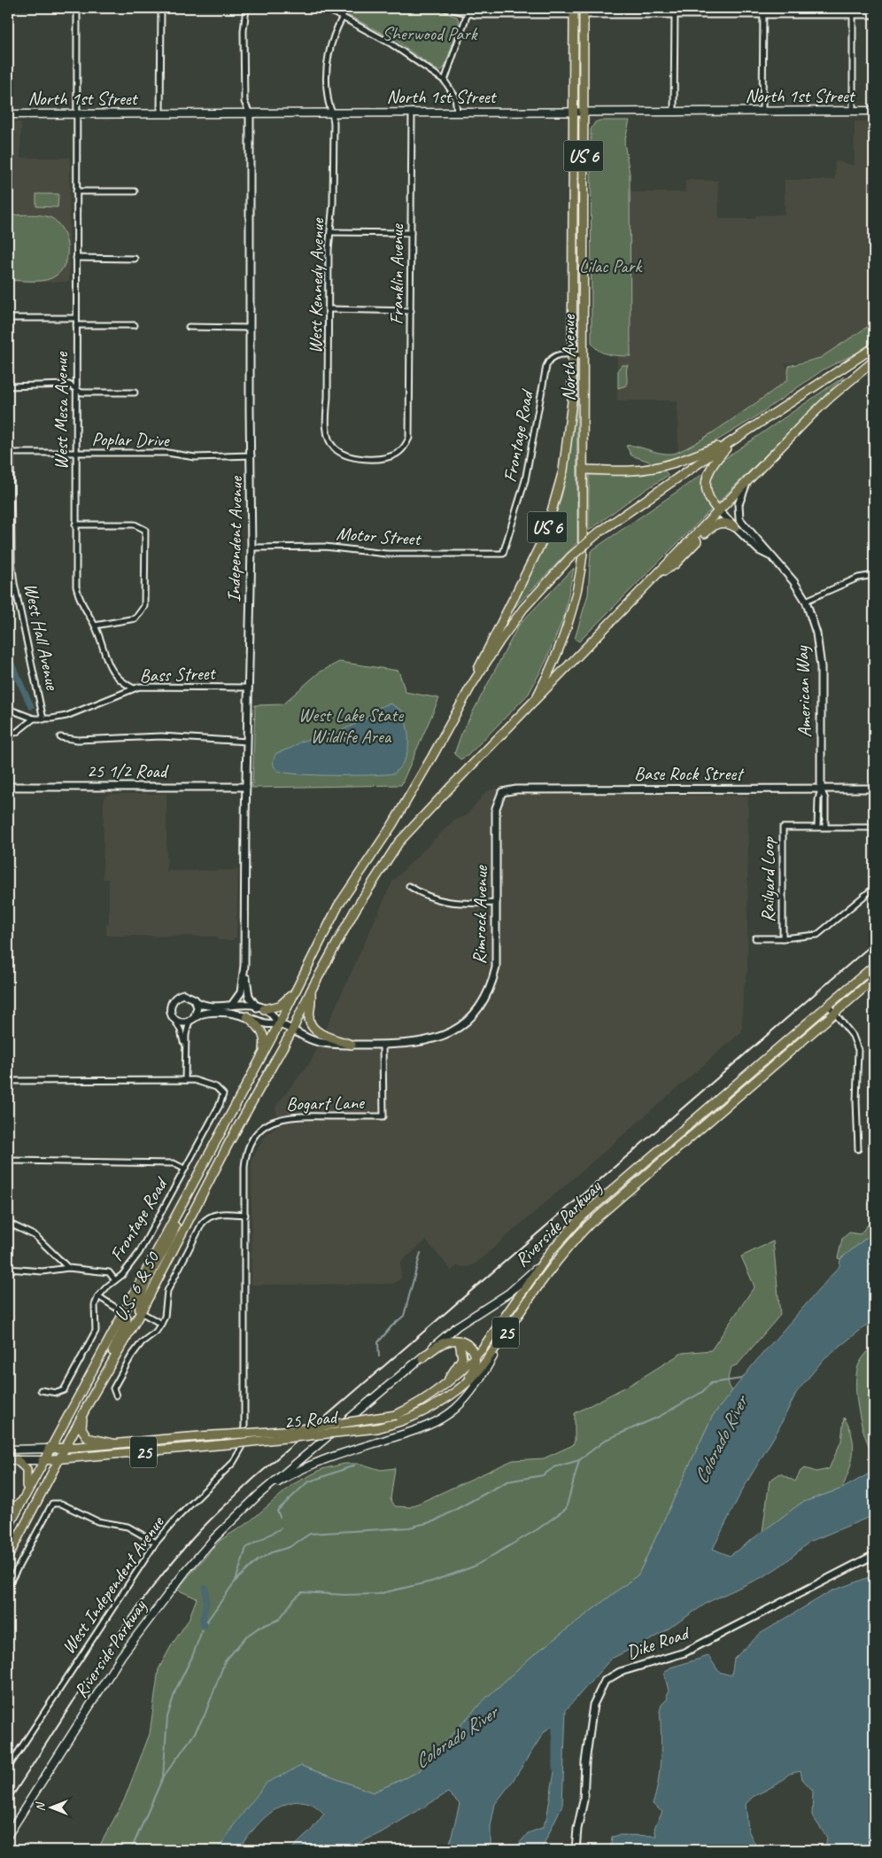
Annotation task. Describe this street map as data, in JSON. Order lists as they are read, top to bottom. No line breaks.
{"streets":{"main road":["North 1st Street","US 6","North Avenue","Riverside Parkway","U.S. 6 & 50","25","25 Road"],"street":["Franklin Avenue","West Kennedy Avenue","West Mesa Avenue","Frontage Road","Poplar Drive","Motor Street","Independent Avenue","West Hall Avenue","Bass Street","American Way","25 1/2 Road","Base Rock Street","Railyard Loop","Rimrock Avenue","Bogart Lane","West Independent Avenue","Dike Road"]},"crossings":[["North 1st Street","Franklin Avenue"],["North 1st Street","West Kennedy Avenue"],["North 1st Street","North Avenue"],["North 1st Street","West Mesa Avenue"],["North 1st Street","Independent Avenue"],["Franklin Avenue","West Kennedy Avenue"],["North Avenue","Frontage Road"],["North Avenue","U.S. 6 & 50"],["West Mesa Avenue","Poplar Drive"],["West Mesa Avenue","Bass Street"],["Frontage Road","Motor Street"],["Poplar Drive","Independent Avenue"],["Poplar Drive","West Hall Avenue"],["Motor Street","Independent Avenue"],["Independent Avenue","Bass Street"],["Independent Avenue","25 1/2 Road"],["Independent Avenue","Rimrock Avenue"],["Independent Avenue","U.S. 6 & 50"],["West Hall Avenue","Bass Street"],["American Way","Base Rock Street"],["American Way","U.S. 6 & 50"],["Base Rock Street","Rimrock Avenue"],["Rimrock Avenue","Bogart Lane"],["Rimrock Avenue","U.S. 6 & 50"],["Bogart Lane","West Independent Avenue"],["Riverside Parkway","25 Road"],["U.S. 6 & 50","25 Road"]],"water":["Colorado River"],"parks":["Sherwood Park","Lilac Park","West Lake State Wildlife Area"],"north":"left"}
